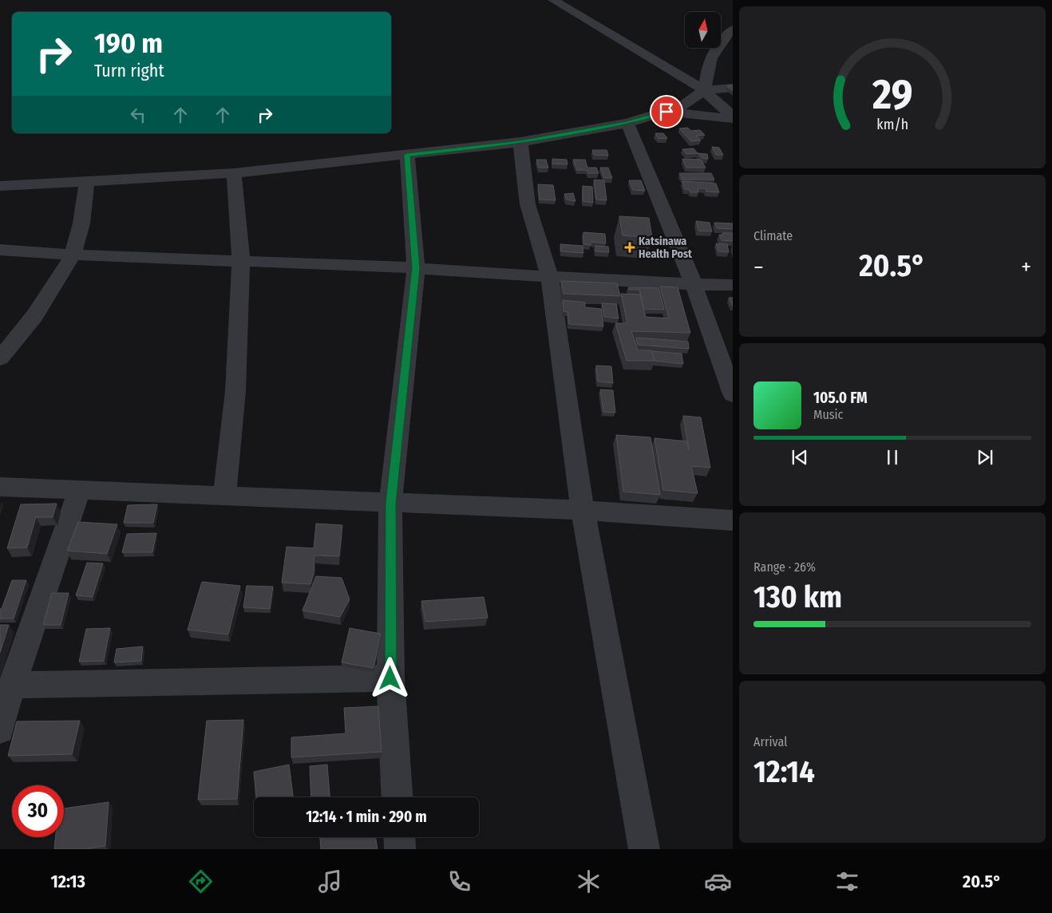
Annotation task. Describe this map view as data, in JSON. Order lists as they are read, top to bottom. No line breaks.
{"places":{"health":["Katsinawa Health Post"]},"north":"top","page":{"turn":["190 m","Turn right"],"tile":["Climate",["Range · 26%","130 km"],["Arrival","12:14"]],"heat":["−","20.5°","+"],"song":["105.0 FM","Music"],"limit":"30","trip":"12:14 · 1 min · 290 m","tabs":["12:13","20.5°"],"gauge":["29","km/h"]}}
